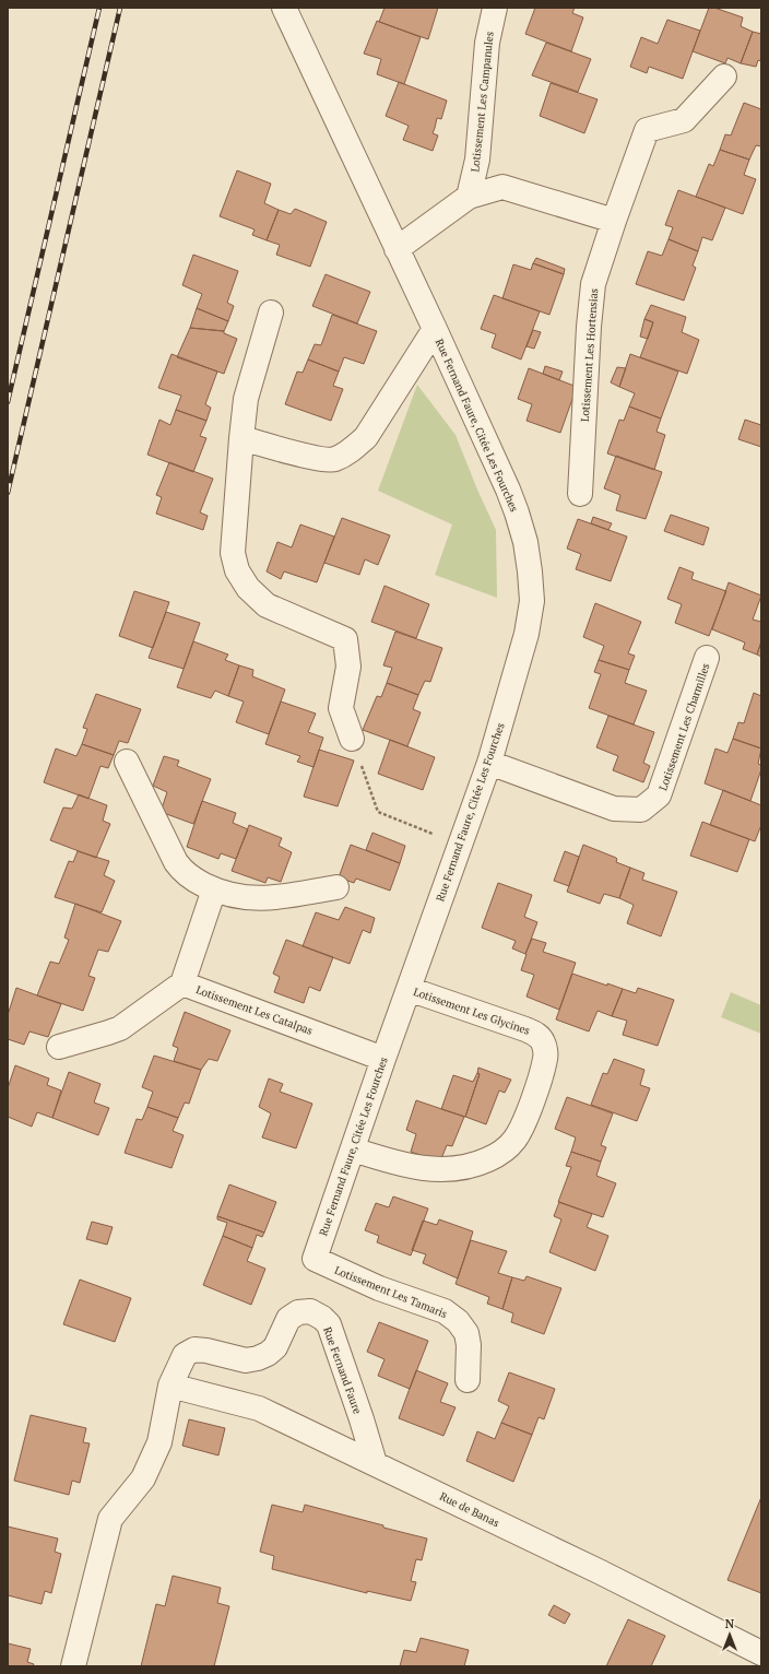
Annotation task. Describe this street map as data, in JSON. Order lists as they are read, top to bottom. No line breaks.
{"streets":{"street":["Lotissement Les Campanules","Lotissement Les Hortensias","Rue Fernand Faure, Citée Les Fourches","Lotissement Les Charmilles","Lotissement Les Catalpas","Lotissement Les Glycines","Lotissement Les Tamaris","Rue Fernand Faure","Rue de Banas"]},"crossings":[["Rue Fernand Faure, Citée Les Fourches","Lotissement Les Charmilles"],["Rue Fernand Faure, Citée Les Fourches","Lotissement Les Catalpas"],["Rue Fernand Faure, Citée Les Fourches","Lotissement Les Glycines"],["Rue Fernand Faure, Citée Les Fourches","Lotissement Les Tamaris"],["Rue Fernand Faure","Rue de Banas"]],"north":"top"}
